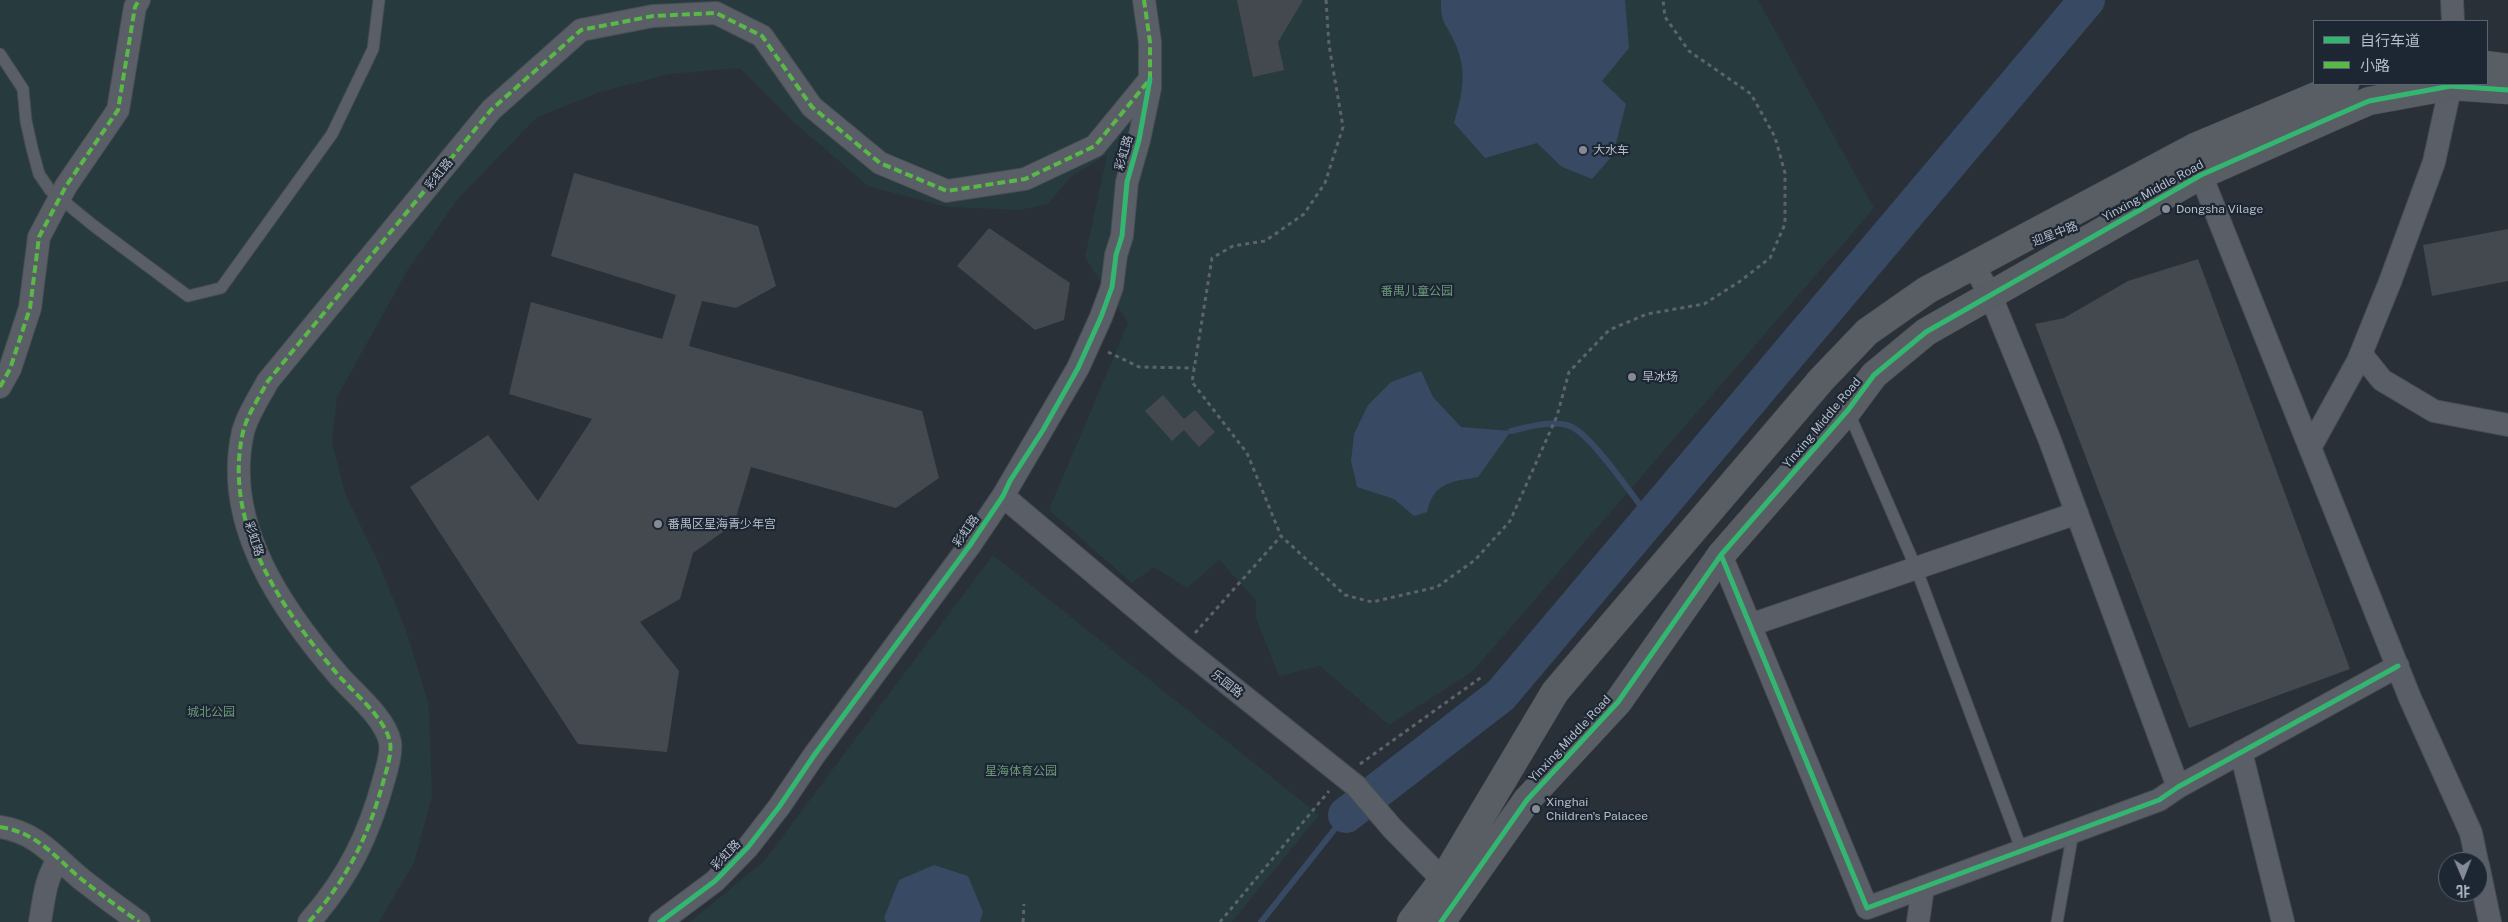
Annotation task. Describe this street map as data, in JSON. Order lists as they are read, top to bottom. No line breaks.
{"streets":{"street":["彩虹路","Yinxing Middle Road","迎星中路","乐园路"]},"crossings":[["彩虹路","乐园路"],["Yinxing Middle Road","迎星中路"],["Yinxing Middle Road","乐园路"]],"parks":["番禺儿童公园","城北公园","星海体育公园"],"places":["大水车","Dongsha Vilage","旱冰场","番禺区星海青少年宫","Xinghai Children's Palacee"],"legend":["自行车道","小路"],"north":"bottom"}
